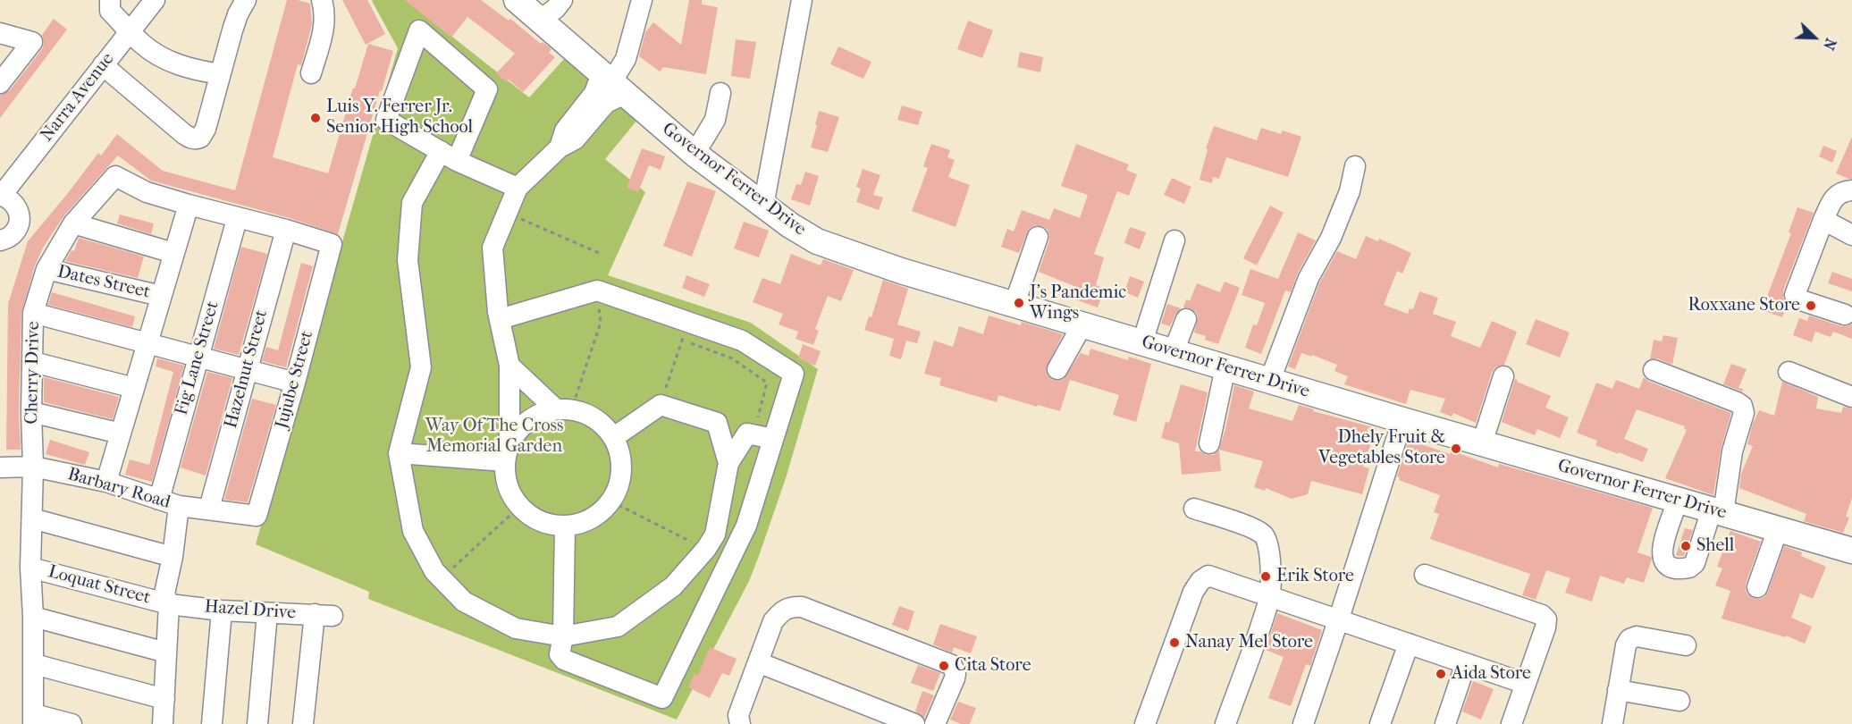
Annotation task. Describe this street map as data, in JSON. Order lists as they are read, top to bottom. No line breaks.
{"streets":{"main road":["Governor Ferrer Drive"],"street":["Narra Avenue","Dates Street","Fig Lane Street","Hazelnut Street","Cherry Drive","Jujube Street","Barbary Road","Loquat Street","Hazel Drive"]},"crossings":[["Dates Street","Cherry Drive"],["Fig Lane Street","Cherry Drive"],["Fig Lane Street","Barbary Road"],["Hazelnut Street","Cherry Drive"],["Hazelnut Street","Jujube Street"],["Cherry Drive","Jujube Street"],["Cherry Drive","Barbary Road"],["Cherry Drive","Loquat Street"],["Barbary Road","Loquat Street"],["Barbary Road","Hazel Drive"],["Loquat Street","Hazel Drive"]],"parks":["Way Of The Cross Memorial Garden"],"places":["Luis Y. Ferrer Jr. Senior High School","J's Pandemic Wings","Roxxane Store","Dhely Fruit & Vegetables Store","Shell","Erik Store","Nanay Mel Store","Cita Store","Aida Store"],"north":"bottom right"}
